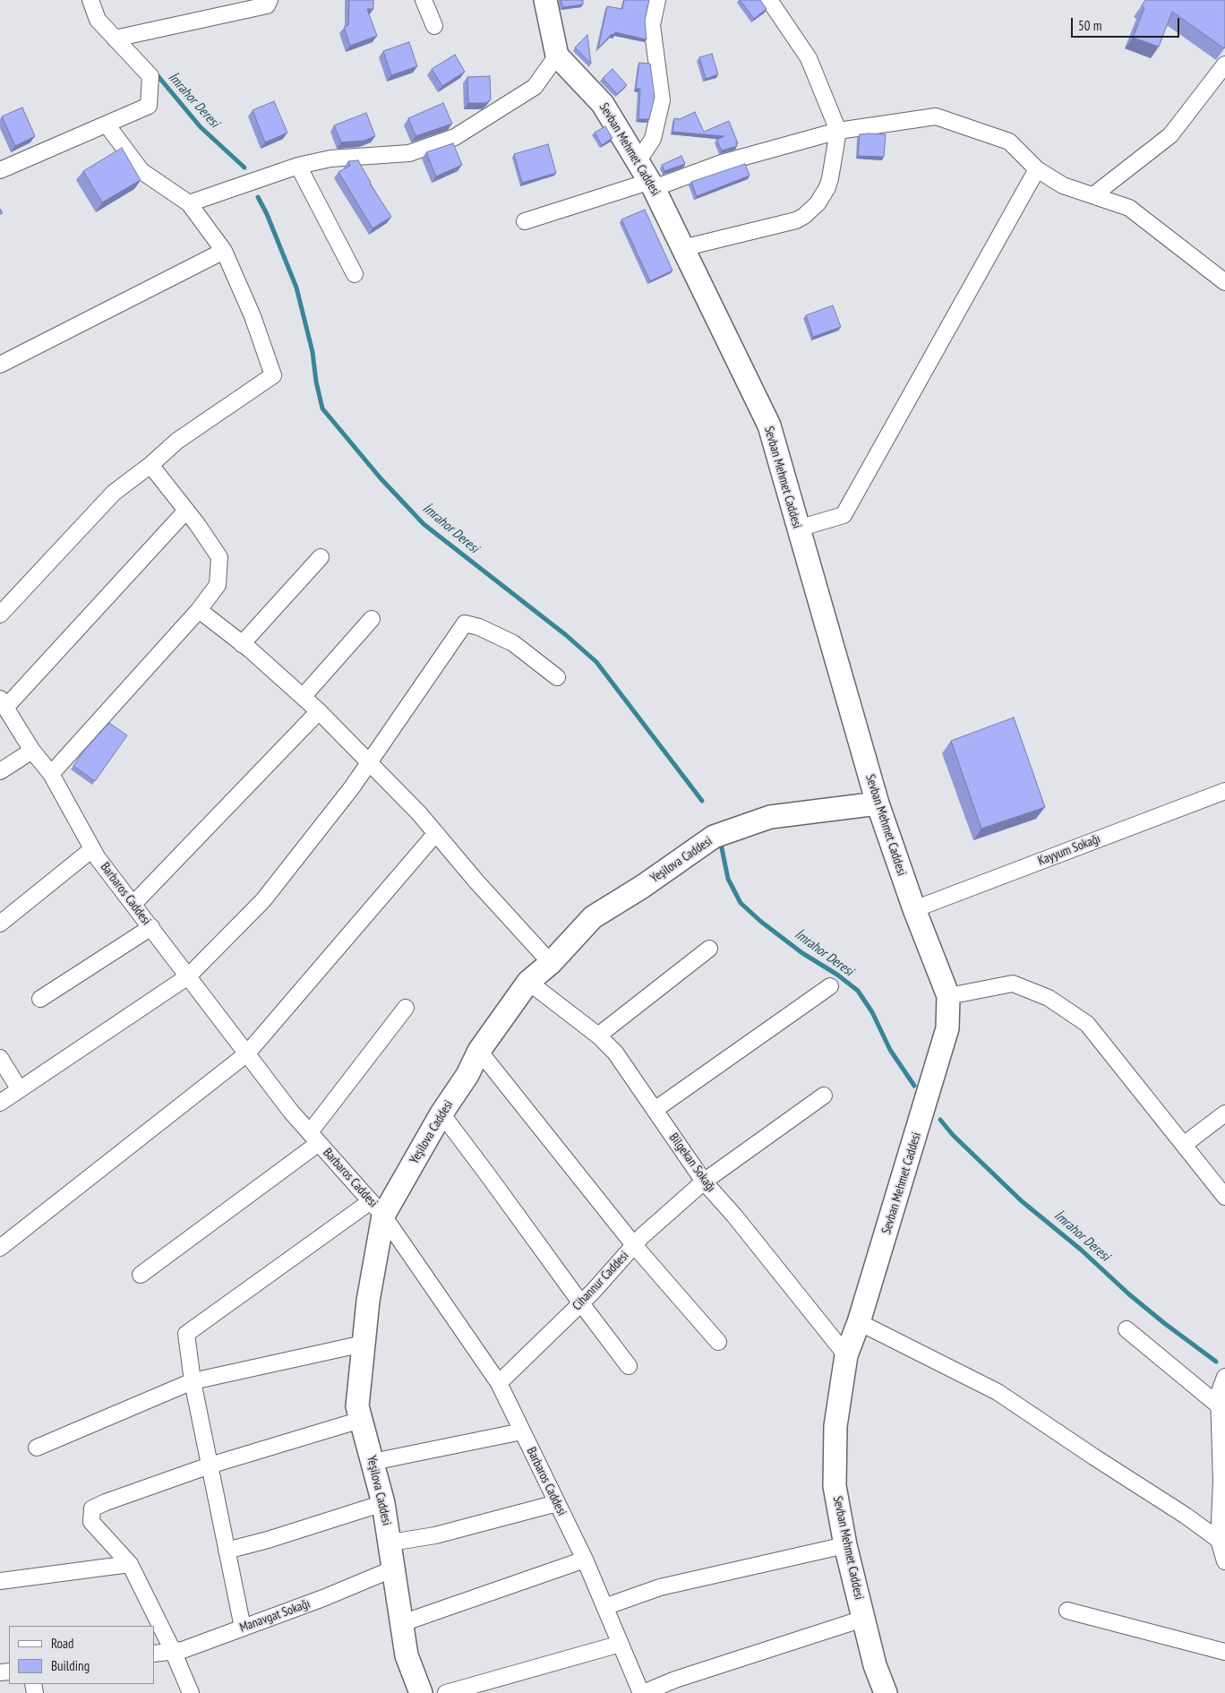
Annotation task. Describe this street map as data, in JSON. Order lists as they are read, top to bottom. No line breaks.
{"streets":{"main road":["Sevban Mehmet Caddesi","Yeşilova Caddesi"],"street":["Kayyum Sokağı","Barbaros Caddesi","Bilgekan Sokağı","Cihannur Caddesi","Manavgat Sokağı"]},"crossings":[["Sevban Mehmet Caddesi","Kayyum Sokağı"],["Sevban Mehmet Caddesi","Yeşilova Caddesi"],["Sevban Mehmet Caddesi","Bilgekan Sokağı"],["Yeşilova Caddesi","Barbaros Caddesi"],["Yeşilova Caddesi","Bilgekan Sokağı"],["Yeşilova Caddesi","Manavgat Sokağı"],["Barbaros Caddesi","Cihannur Caddesi"],["Bilgekan Sokağı","Cihannur Caddesi"]],"water":["İmrahor Deresi"],"legend":["Road","Building"],"scale_bar":"50 m"}
